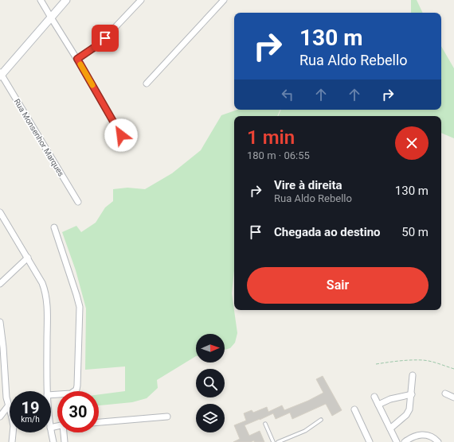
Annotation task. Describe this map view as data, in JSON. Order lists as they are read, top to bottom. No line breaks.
{"streets":{"street":["Rua Monsenhor Marques"]},"north":"right","page":{"turn":["130 m","Rua Aldo Rebello"],"heading":["1 min","180 m · 06:55"],"list":[{"name":"Vire à direita","note":"Rua Aldo Rebello","value":"130 m"},{"name":"Chegada ao destino","value":"50 m"}],"buttons":"Sair","speed":"19 km/h","limit":"30"}}
